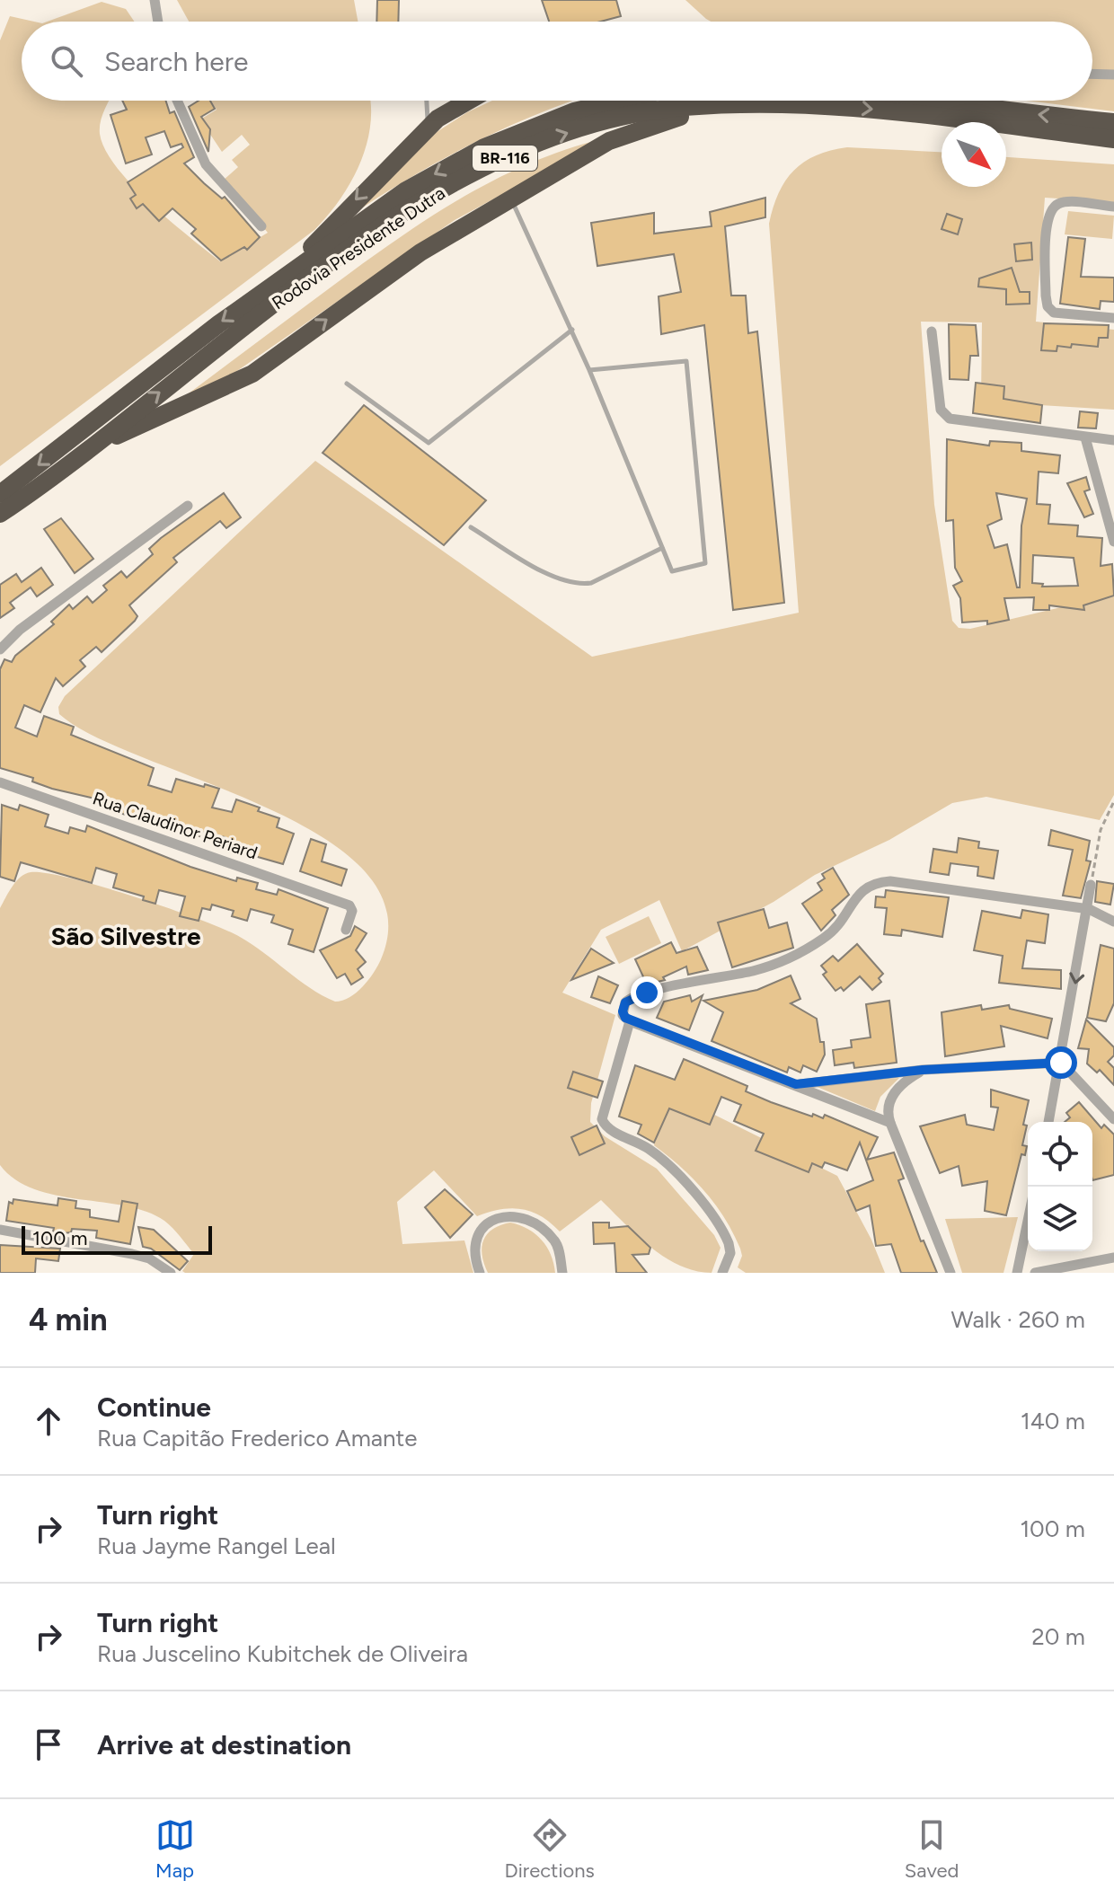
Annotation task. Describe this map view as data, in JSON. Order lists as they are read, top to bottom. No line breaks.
{"streets":{"highway":["BR-116","Rodovia Presidente Dutra"],"street":["Rua Claudinor Periard"]},"districts":["São Silvestre"],"scale_bar":"100 m","north":"bottom right","page":{"search":"Search here","scale":"100 m","heading":["4 min","Walk · 260 m"],"list":[["Continue","Rua Capitão Frederico Amante","140 m"],["Turn right","Rua Jayme Rangel Leal","100 m"],["Turn right","Rua Juscelino Kubitchek de Oliveira","20 m"],"Arrive at destination"],"nav":["Map","Directions","Saved"]}}
